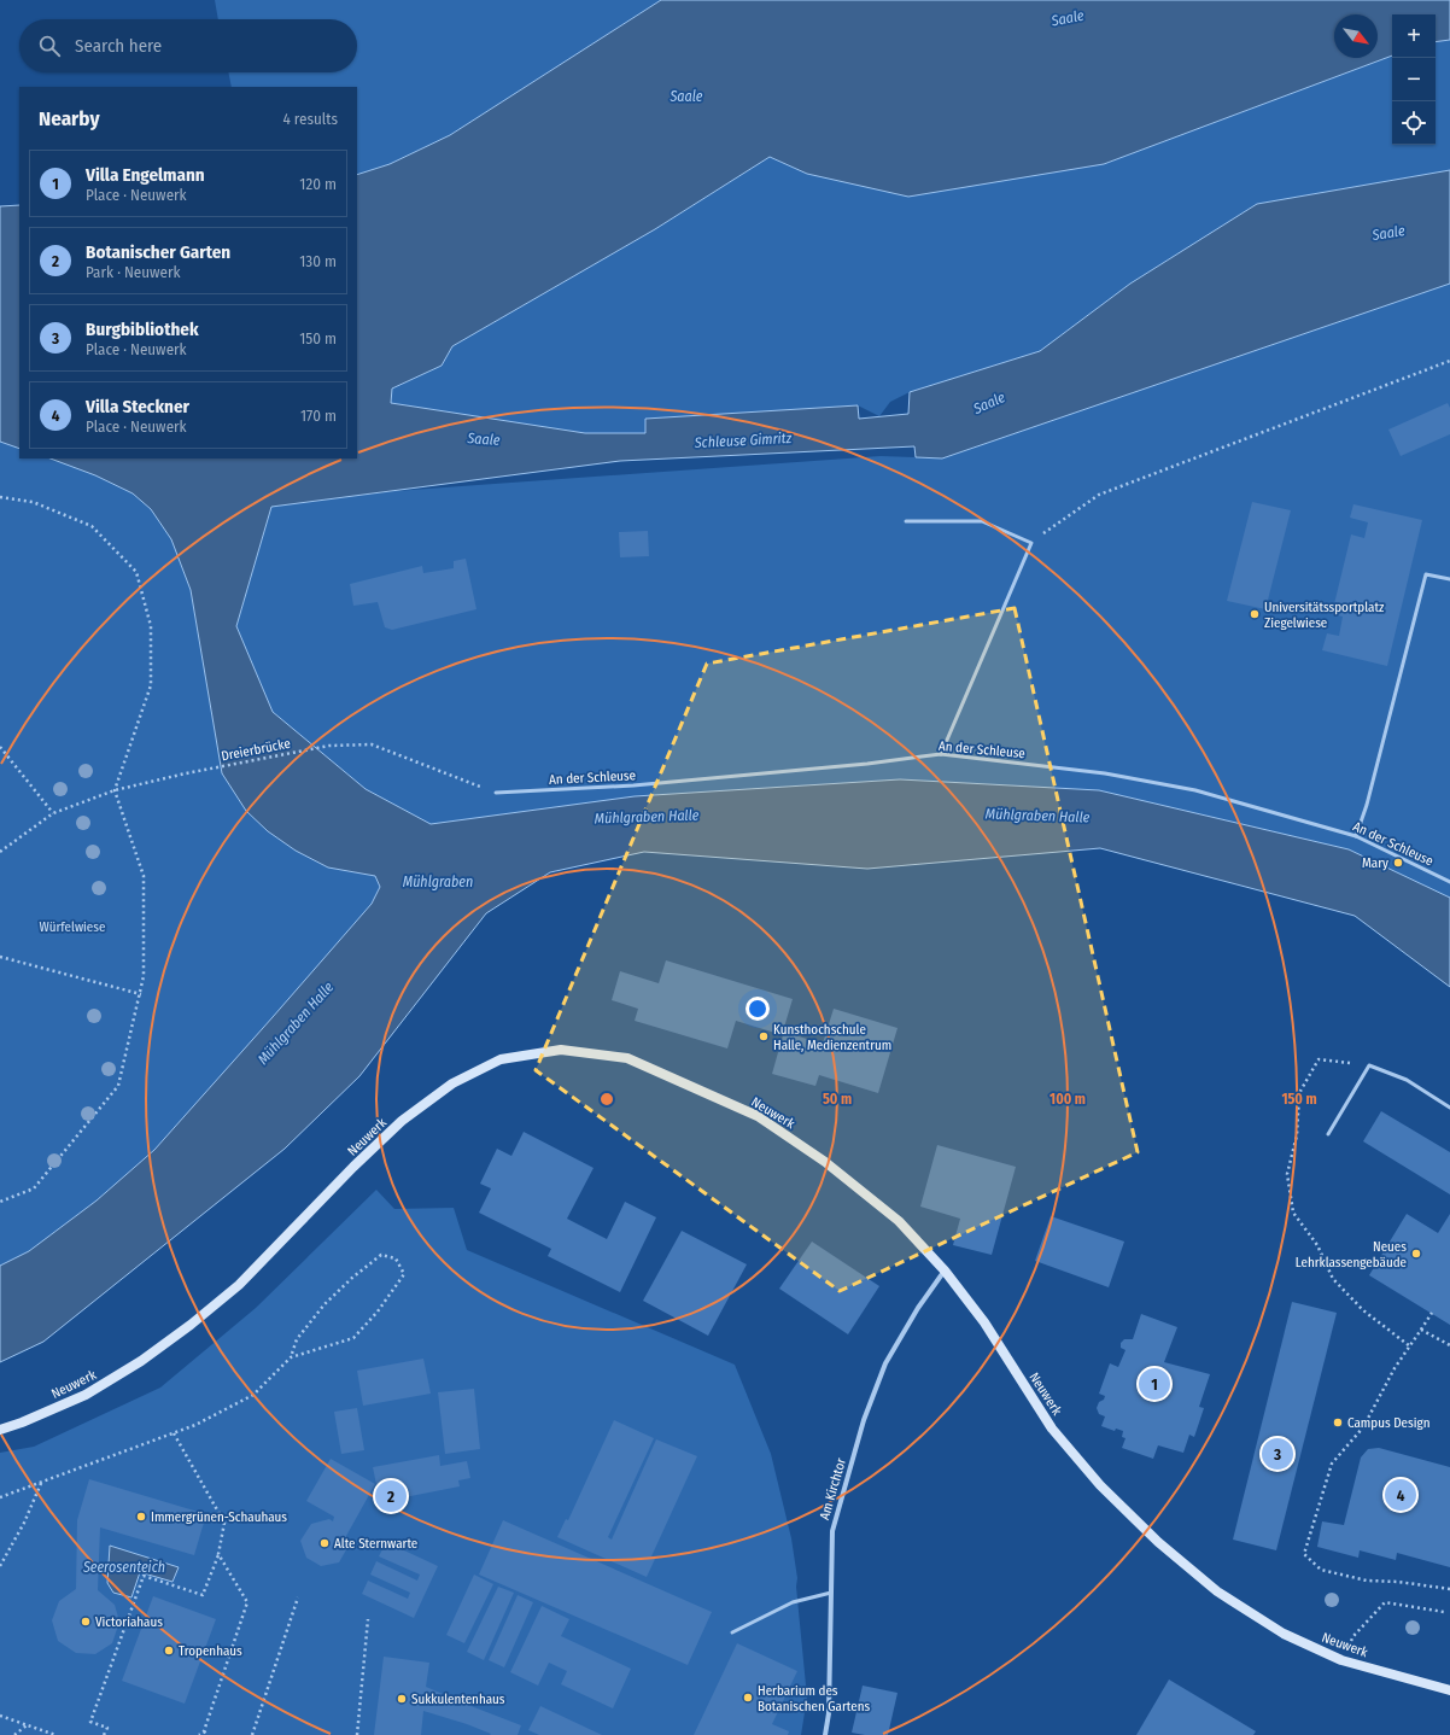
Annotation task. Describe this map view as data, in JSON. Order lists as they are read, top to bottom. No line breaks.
{"streets":{"street":["Neuwerk","Am Kirchtor"],"lane":["An der Schleuse"],"path":["Dreierbrücke"]},"crossings":[["Dreierbrücke","An der Schleuse"],["Neuwerk","Am Kirchtor"]],"water":["Saale","Schleuse Gimritz","Mühlgraben Halle","Mühlgraben","Seerosenteich"],"parks":["Würfelwiese"],"places":["Universitätssportplatz Ziegelwiese","Mary","Kunsthochschule Halle, Medienzentrum","Neues Lehrklassengebäude","Campus Design","Immergrünen-Schauhaus","Alte Sternwarte","Victoriahaus","Tropenhaus","Herbarium des Botanischen Gartens","Sukkulentenhaus"],"north":"bottom right","page":{"map_buttons":["+","−"],"search":"Search here","heading":["Nearby","4 results"],"list":[{"mark":"1","name":"Villa Engelmann","note":"Place · Neuwerk","value":"120 m"},{"mark":"2","name":"Botanischer Garten","note":"Park · Neuwerk","value":"130 m"},{"mark":"3","name":"Burgbibliothek","note":"Place · Neuwerk","value":"150 m"},{"mark":"4","name":"Villa Steckner","note":"Place · Neuwerk","value":"170 m"}],"pins":["1","3","4","2"]},"rings":["50 m","100 m","150 m"]}
